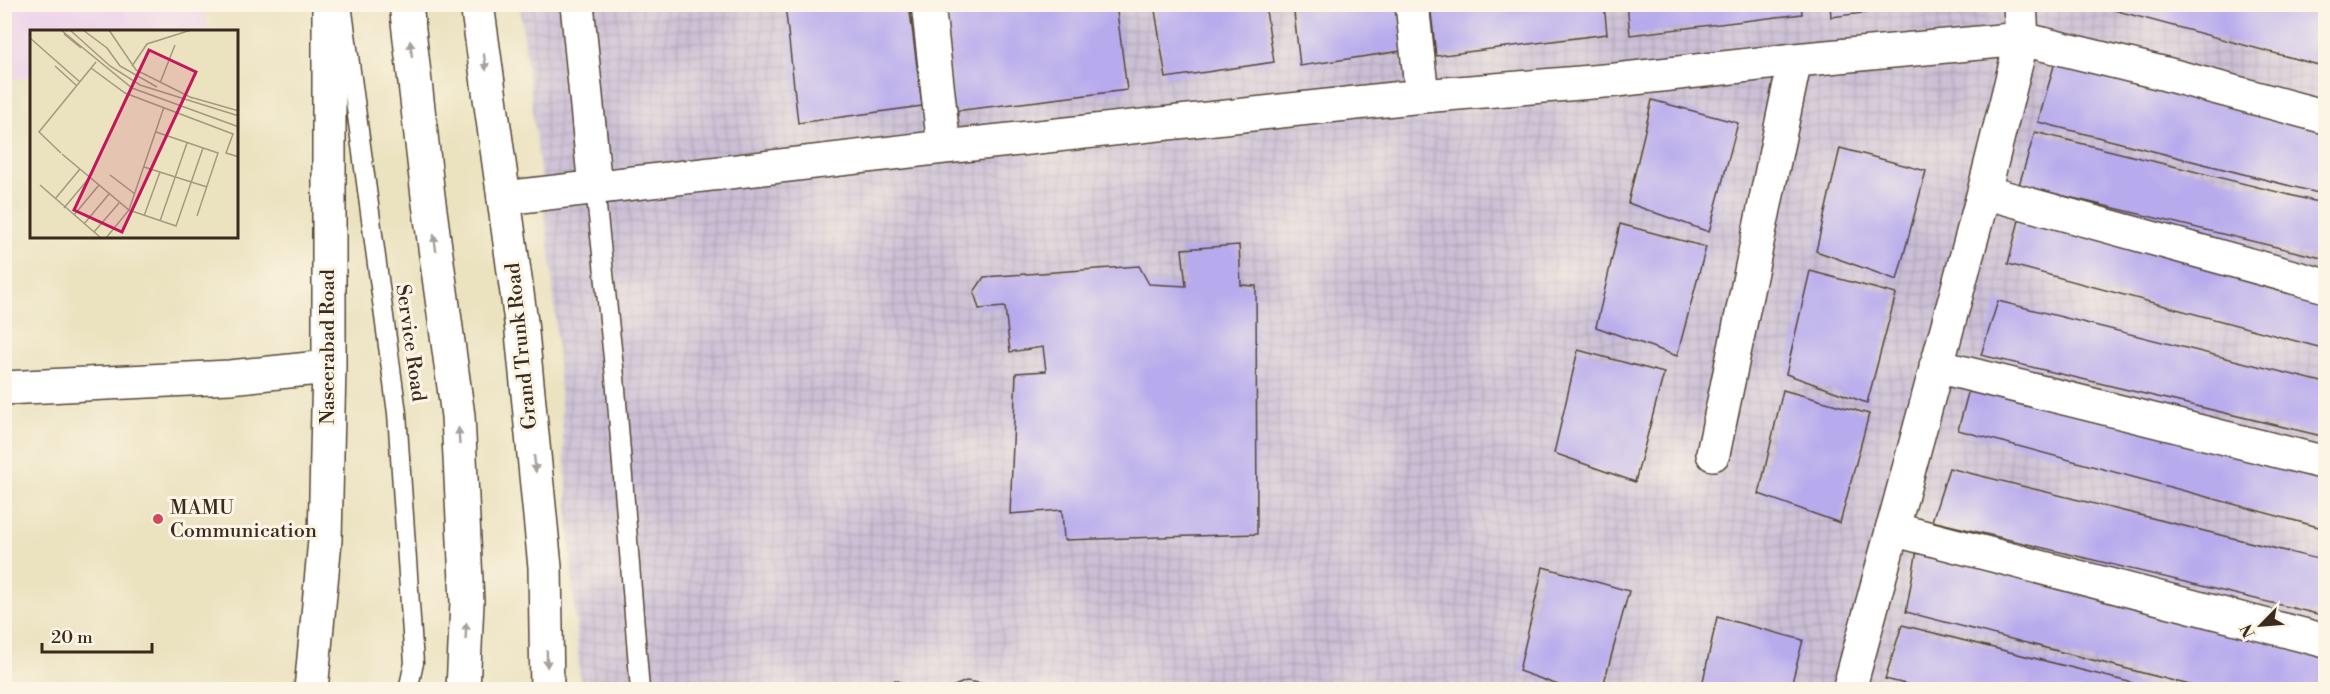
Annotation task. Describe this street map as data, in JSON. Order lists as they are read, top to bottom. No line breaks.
{"streets":{"main road":["Grand Trunk Road","Naseerabad Road"],"lane":["Service Road"]},"places":["MAMU Communication"],"scale_bar":"20 m","north":"bottom left"}
